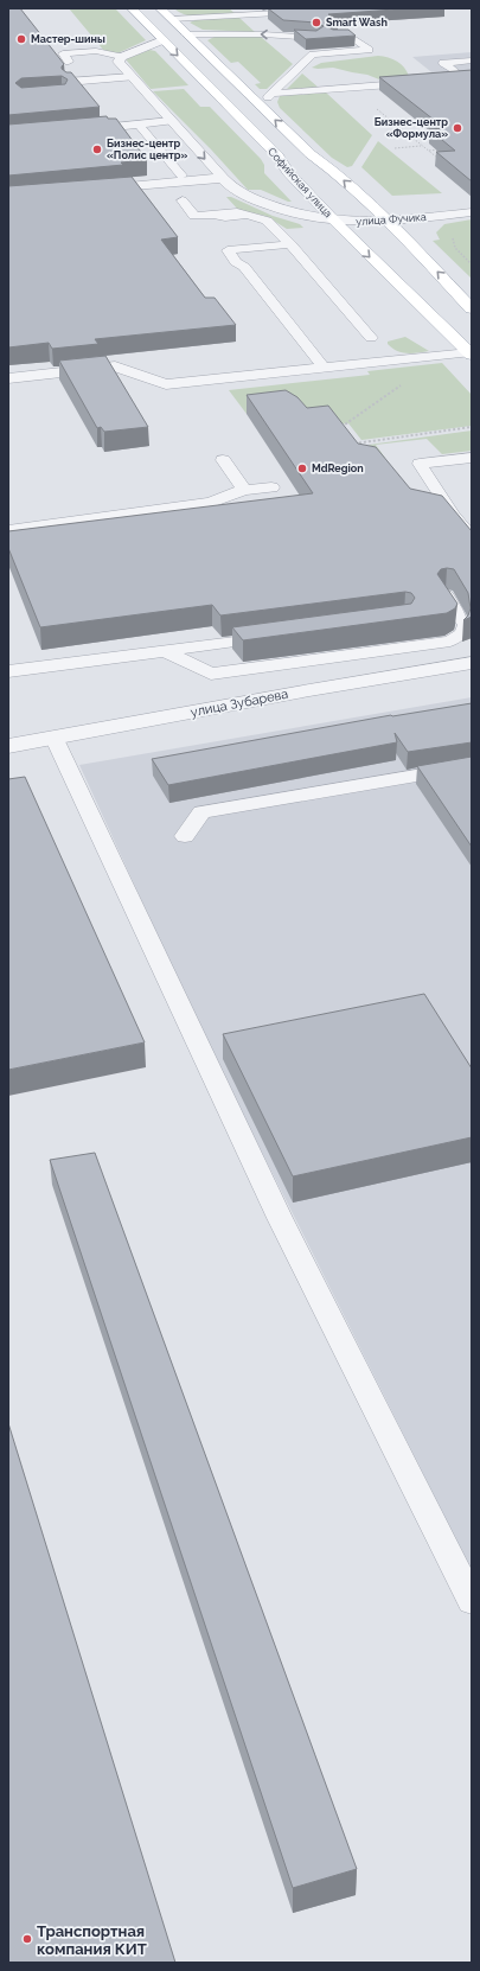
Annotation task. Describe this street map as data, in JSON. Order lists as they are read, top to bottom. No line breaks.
{"streets":{"main road":["Софийская улица"],"street":["улица Фучика","улица Зубарева"]},"crossings":[["Софийская улица","улица Фучика"]],"places":["Smart Wash","Мастер-шины","Бизнес-центр «Формула»","Бизнес-центр «Полис центр»","MdRegion","Транспортная компания КИТ"]}
